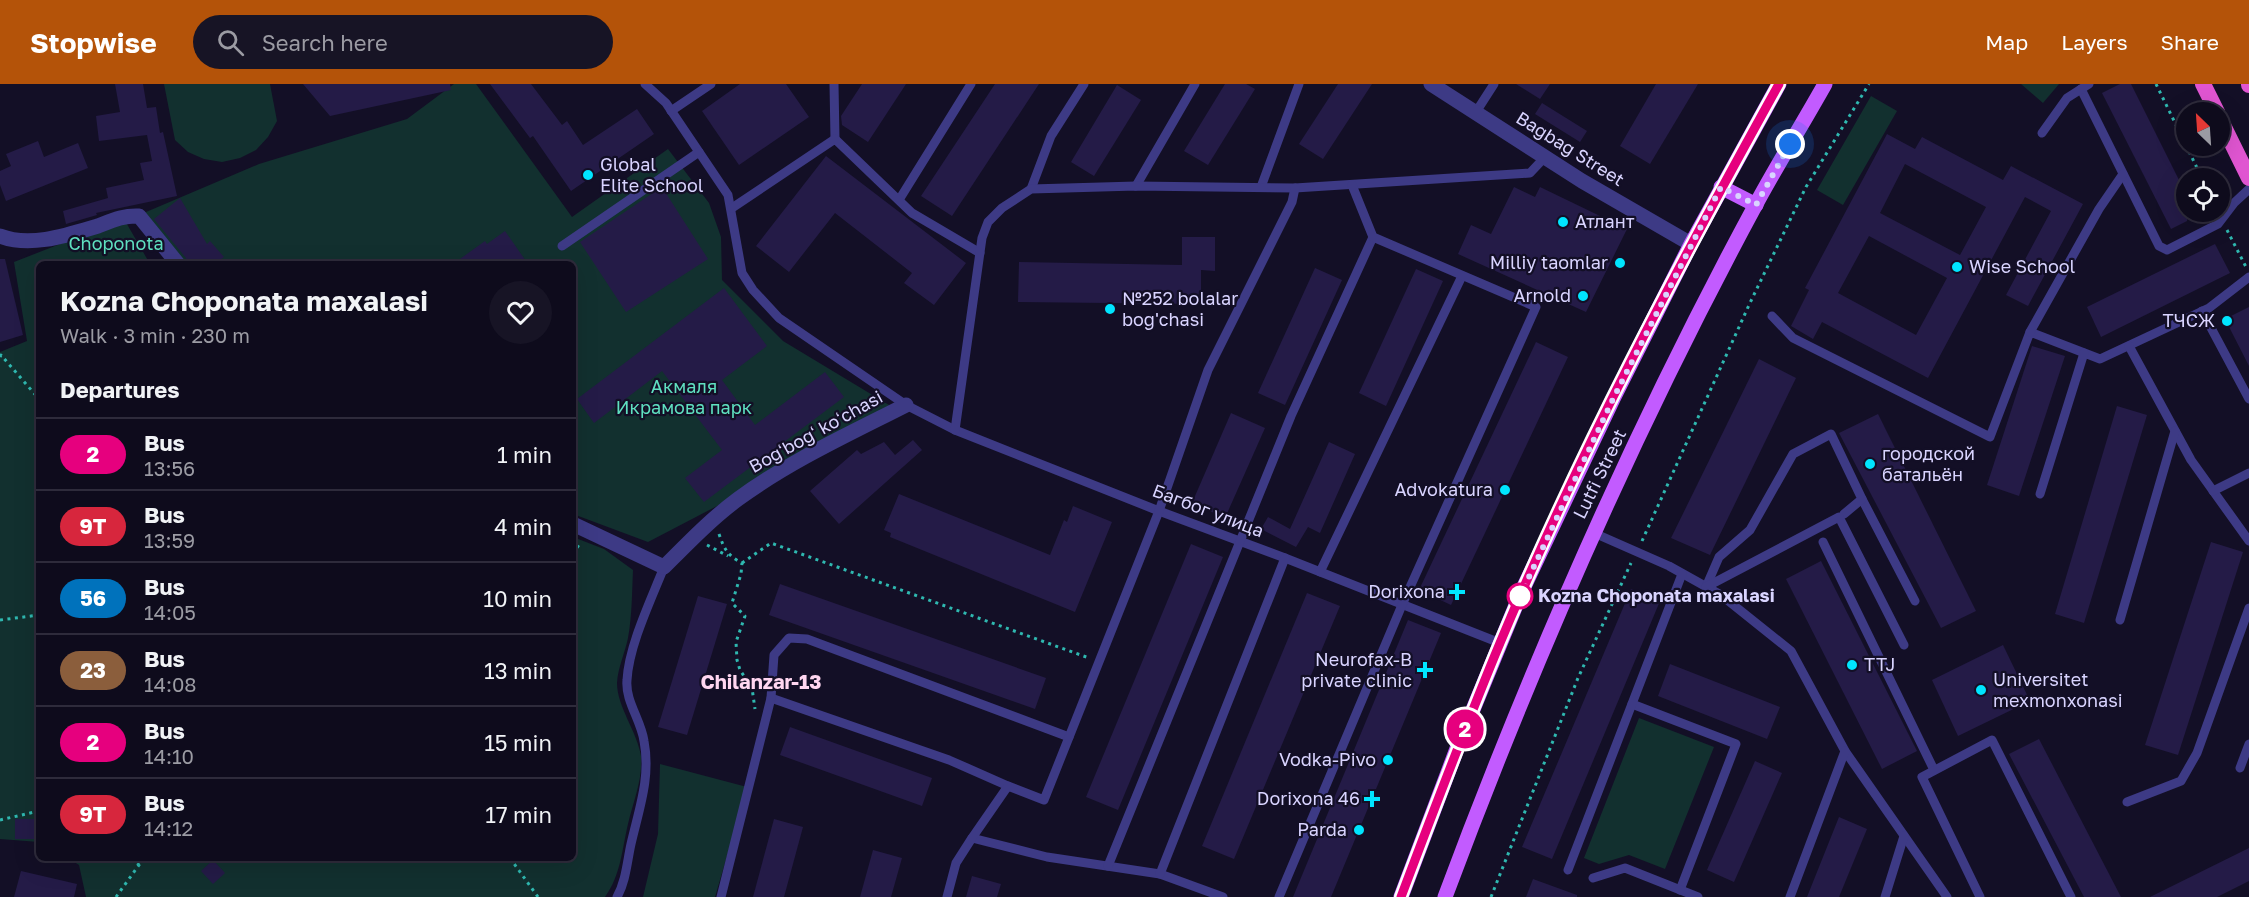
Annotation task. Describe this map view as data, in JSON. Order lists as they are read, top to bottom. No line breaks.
{"streets":{"main road":["Lutfi Street"],"street":["Bagbag Street","Bogʻbogʻ koʻchasi"],"lane":["Багбог улица"]},"crossings":[["Bagbag Street","Lutfi Street"],["Bogʻbogʻ koʻchasi","Багбог улица"],["Lutfi Street","Багбог улица"]],"districts":["Chilanzar-13"],"parks":["Choponota","Акмаля Икрамова парк"],"places":{"other":["Global Elite School","Атлант","Milliy taomlar","Wise School","Arnold","№252 bolalar bog'chasi","ТЧСЖ","городской батальён","Advokatura","Kozna Choponata maxalasi","TTJ","Universitet mexmonxonasi","Vodka-Pivo","Parda"],"health":["Dorixona","Neurofax-B private clinic","Dorixona 46"]},"lines":["bus line 2"],"north":"top left","page":{"header":"Stopwise","search":"Search here","nav":["Map","Layers","Share"],"on_map":"2","heading":[["Kozna Choponata maxalasi","Walk · 3 min · 230 m"],"Departures"],"list":[{"mark":"2","name":"Bus","note":"13:56","value":"1 min"},{"mark":"9Т","name":"Bus","note":"13:59","value":"4 min"},{"mark":"56","name":"Bus","note":"14:05","value":"10 min"},{"mark":"23","name":"Bus","note":"14:08","value":"13 min"},{"mark":"2","name":"Bus","note":"14:10","value":"15 min"},{"mark":"9Т","name":"Bus","note":"14:12","value":"17 min"}]}}
